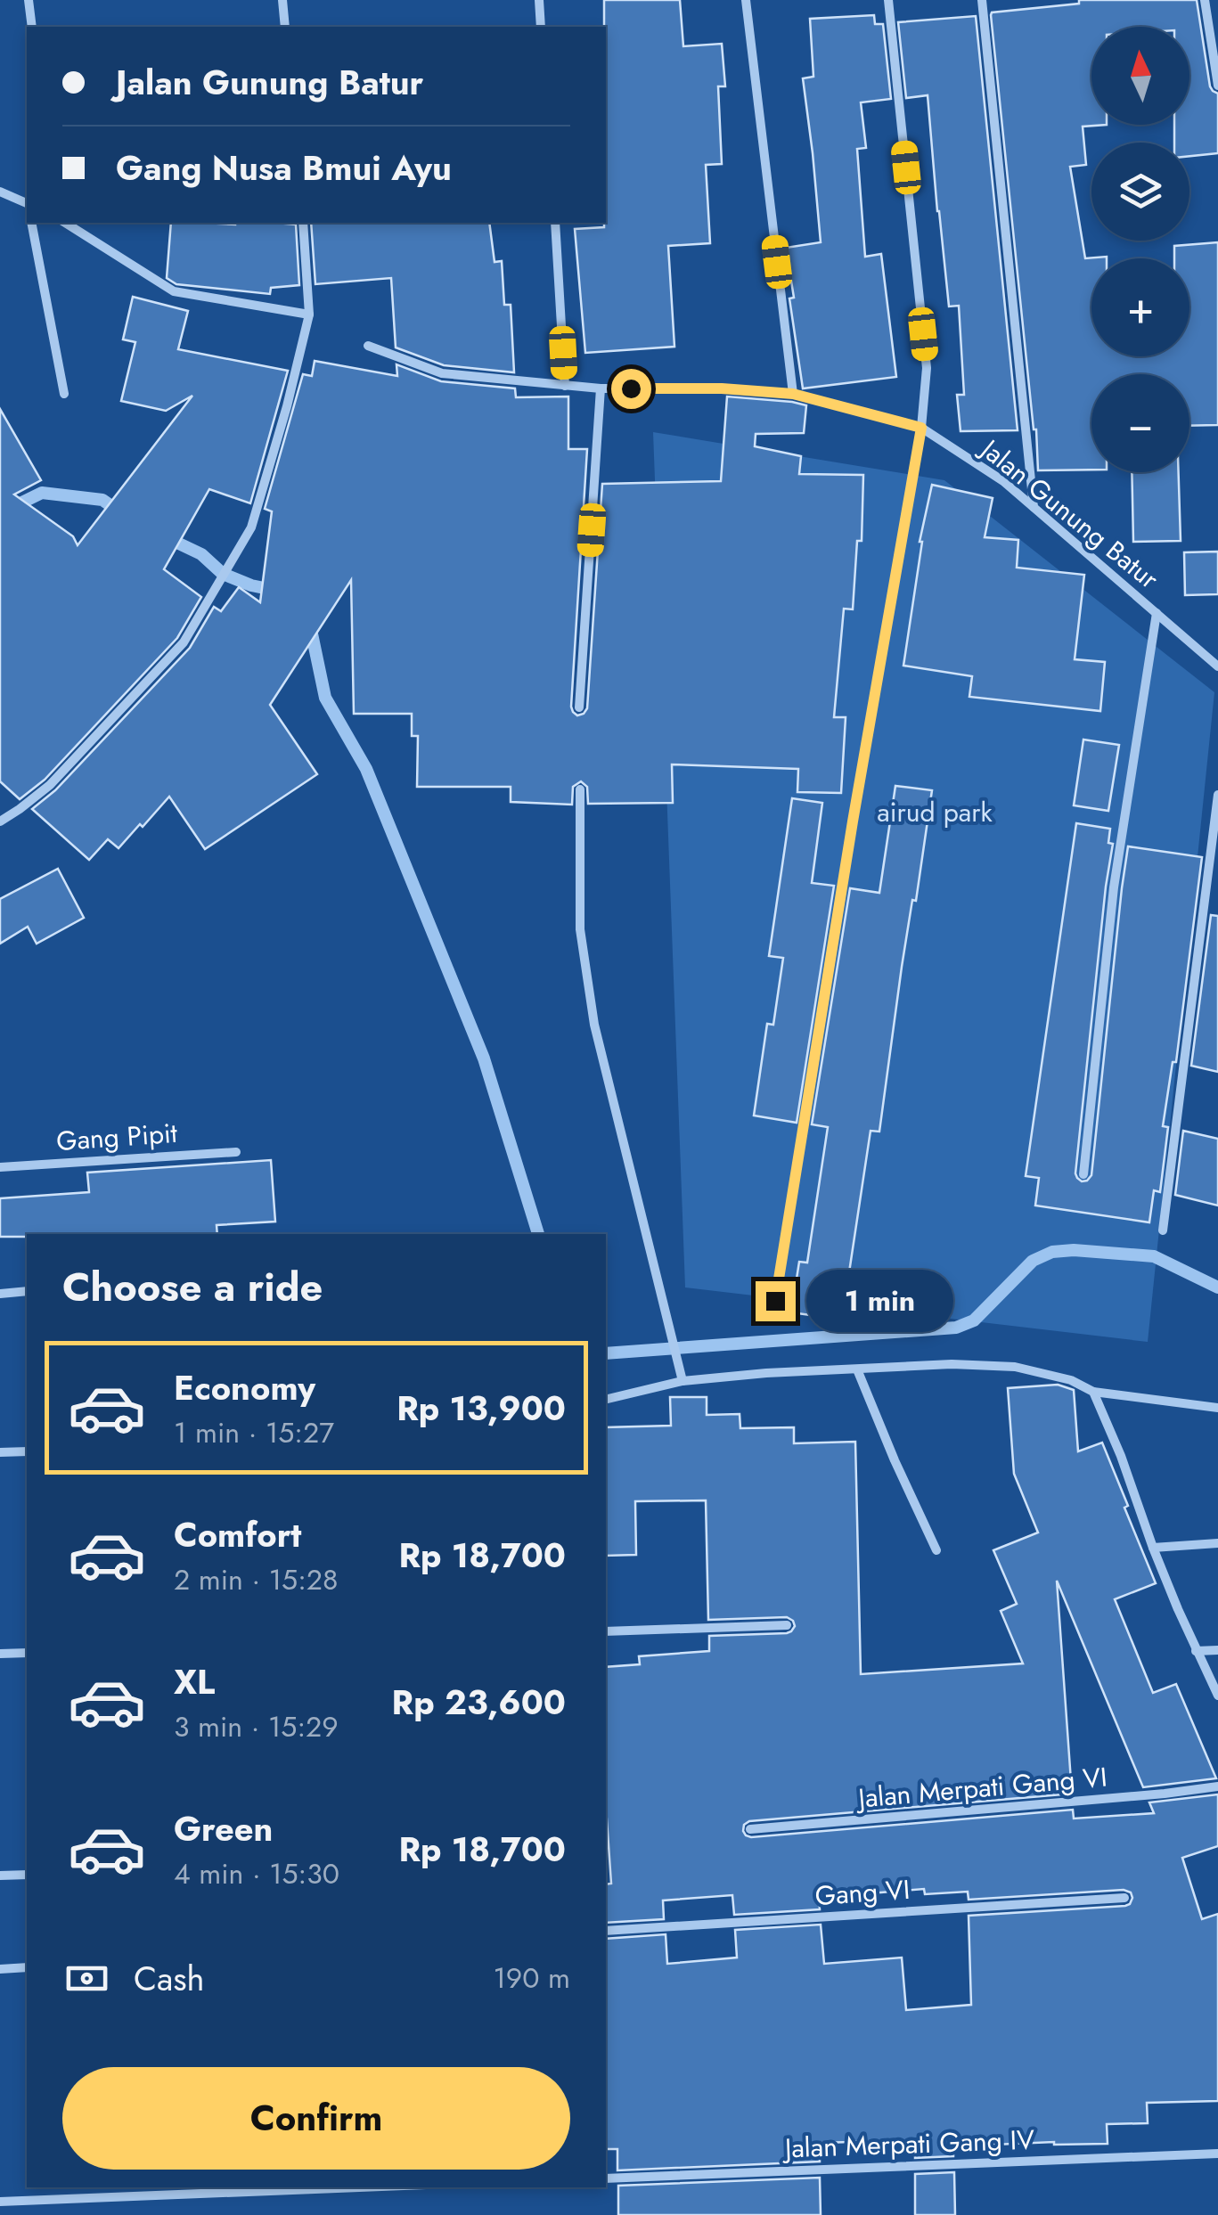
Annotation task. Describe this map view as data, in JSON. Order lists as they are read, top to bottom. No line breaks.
{"streets":{"street":["Jalan Gunung Batur","Gang Pipit","Jalan Merpati Gang VI","Gang VI","Jalan Merpati Gang IV"]},"parks":["airud park"],"north":"top","page":{"map_buttons":["+","−"],"banner":["Jalan Gunung Batur","Gang Nusa Bmui Ayu"],"heading":"Choose a ride","bubble":"1 min","list":[{"name":"Economy","note":"1 min · 15:27","value":"Rp 13,900"},{"name":"Comfort","note":"2 min · 15:28","value":"Rp 18,700"},{"name":"XL","note":"3 min · 15:29","value":"Rp 23,600"},{"name":"Green","note":"4 min · 15:30","value":"Rp 18,700"}],"pay":["Cash","190 m"],"buttons":"Confirm"}}
